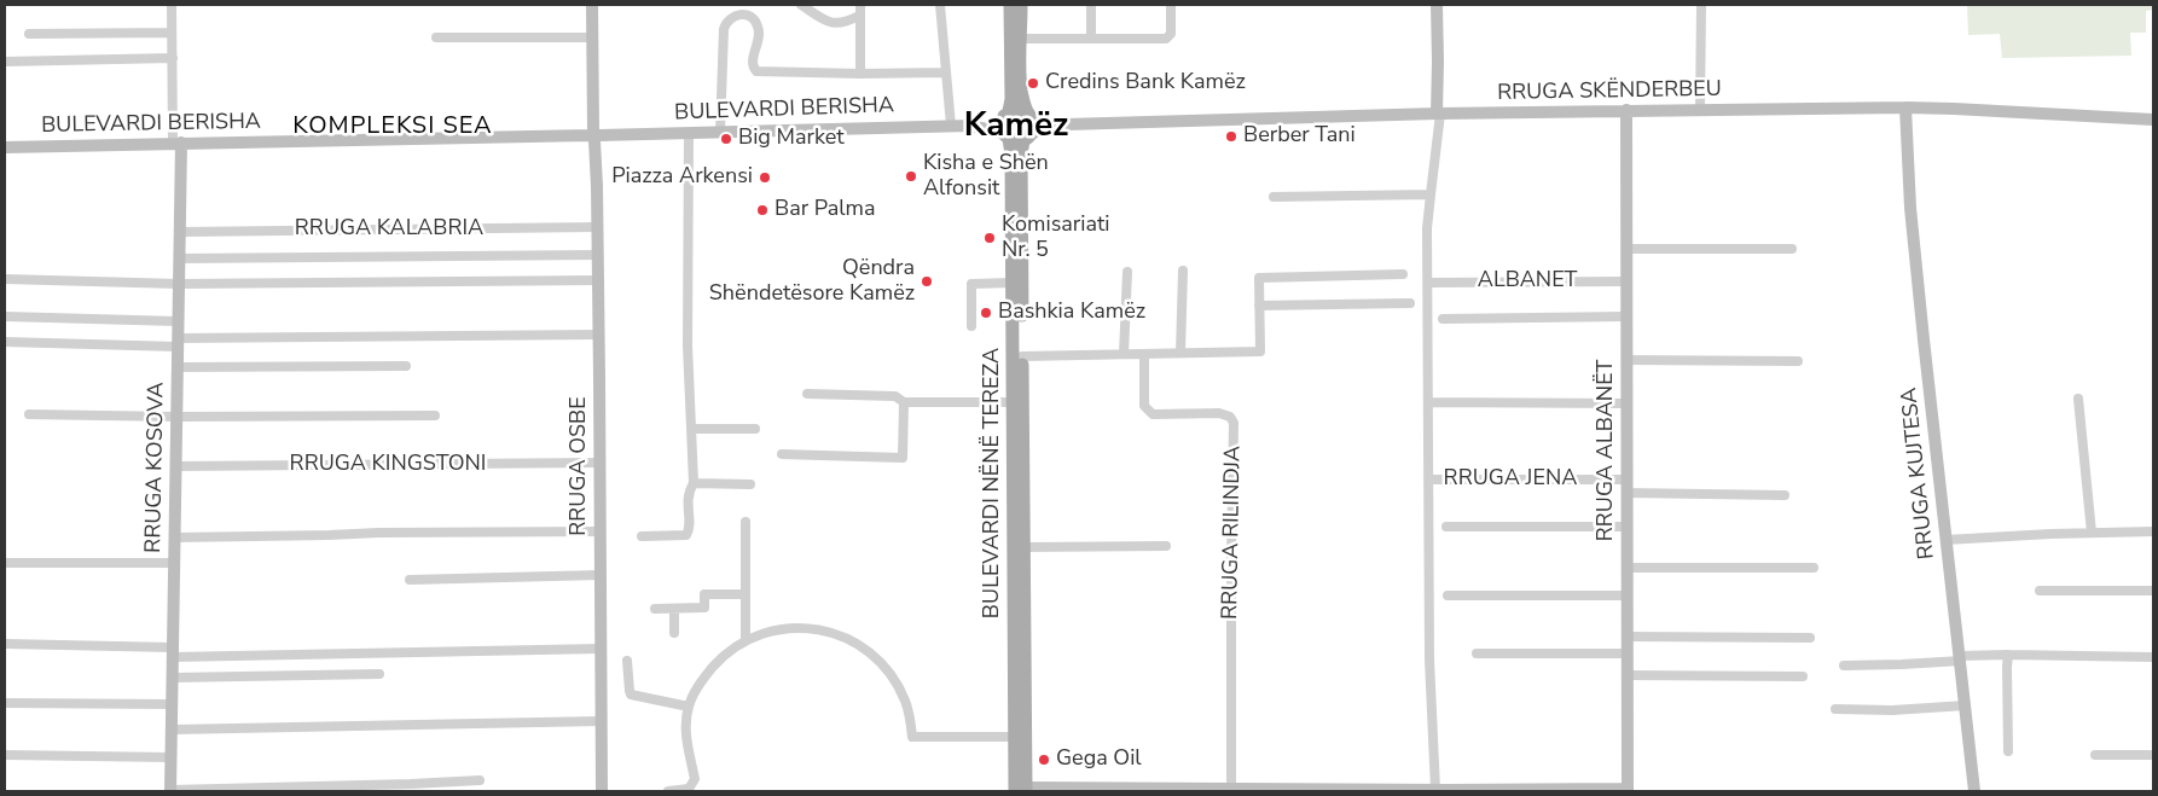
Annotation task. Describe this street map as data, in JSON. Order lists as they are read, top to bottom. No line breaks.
{"streets":{"main road":["BULEVARDI NËNË TEREZA"],"street":["RRUGA SKËNDERBEU","BULEVARDI BERISHA","RRUGA KALABRIA","ALBANET","RRUGA ALBANËT","RRUGA KINGSTONI","RRUGA OSBE","RRUGA KOSOVA","RRUGA KUJTESA","RRUGA JENA","RRUGA RILINDJA"]},"crossings":[["RRUGA SKËNDERBEU","BULEVARDI BERISHA"],["RRUGA SKËNDERBEU","RRUGA ALBANËT"],["RRUGA SKËNDERBEU","RRUGA KUJTESA"],["RRUGA SKËNDERBEU","BULEVARDI NËNË TEREZA"],["BULEVARDI BERISHA","RRUGA OSBE"],["BULEVARDI BERISHA","RRUGA KOSOVA"],["BULEVARDI BERISHA","BULEVARDI NËNË TEREZA"],["RRUGA KALABRIA","RRUGA OSBE"],["RRUGA KALABRIA","RRUGA KOSOVA"],["ALBANET","RRUGA ALBANËT"],["RRUGA ALBANËT","RRUGA JENA"],["RRUGA KINGSTONI","RRUGA OSBE"],["RRUGA KINGSTONI","RRUGA KOSOVA"]],"districts":["KOMPLEKSI SEA","Kamëz"],"places":["Credins Bank Kamëz","Berber Tani","Big Market","Kisha e Shën Alfonsit","Piazza Arkensi","Bar Palma","Komisariati Nr. 5","Qëndra Shëndetësore Kamëz","Bashkia Kamëz","Gega Oil"]}
